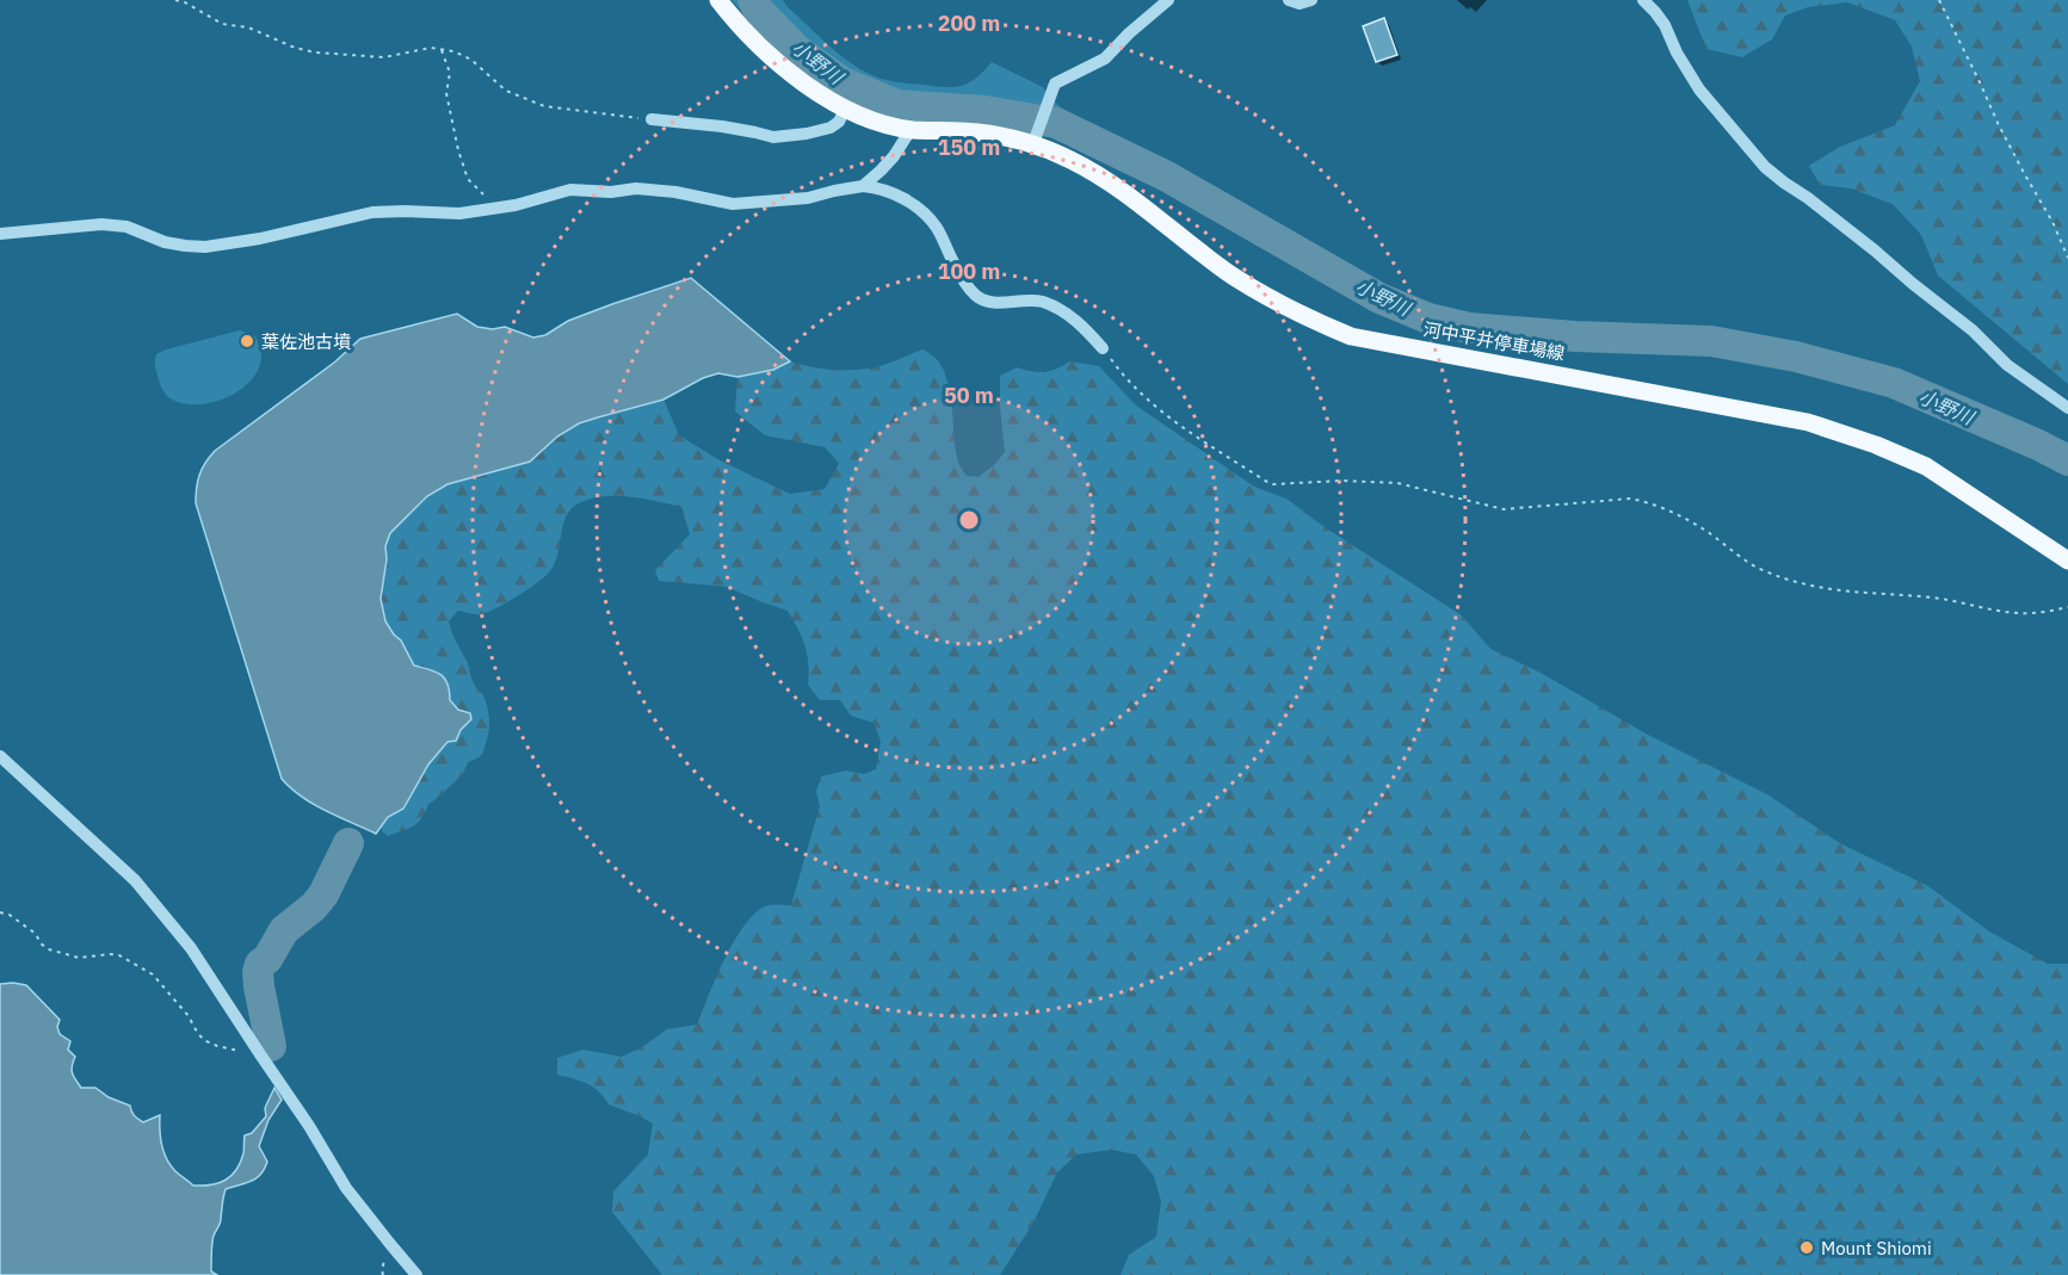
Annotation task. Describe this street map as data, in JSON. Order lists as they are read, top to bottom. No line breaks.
{"streets":{"main road":["河中平井停車場線"]},"water":["小野川"],"places":["葉佐池古墳","Mount Shiomi"],"rings":["200 m","150 m","100 m","50 m"]}
